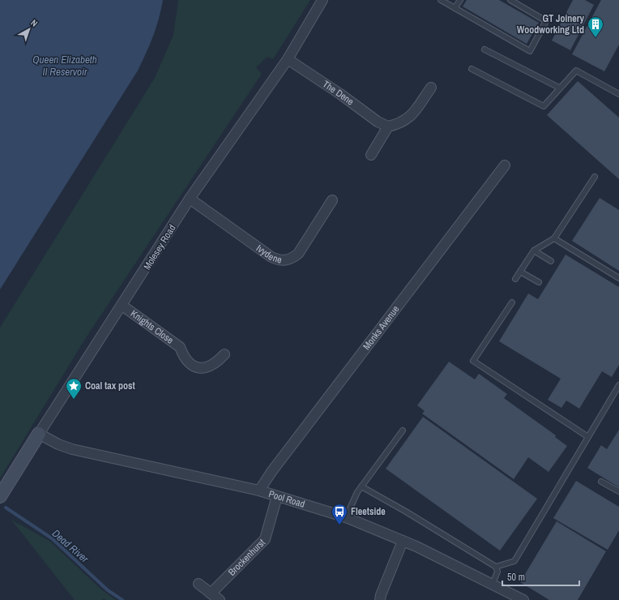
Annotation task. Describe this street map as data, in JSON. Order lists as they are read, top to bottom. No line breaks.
{"streets":{"street":["The Dene","Molesey Road","Ivydene","Knights Close","Monks Avenue","Pool Road","Brockenhurst"]},"crossings":[["The Dene","Molesey Road"],["Molesey Road","Ivydene"],["Molesey Road","Knights Close"],["Molesey Road","Pool Road"],["Monks Avenue","Pool Road"],["Pool Road","Brockenhurst"]],"water":["Queen Elizabeth II Reservoir","Dead River"],"places":{"building":["GT Joinery Woodworking Ltd"],"place":["Coal tax post"],"bus stop":["Fleetside"]},"scale_bar":"50 m","north":"top right"}
